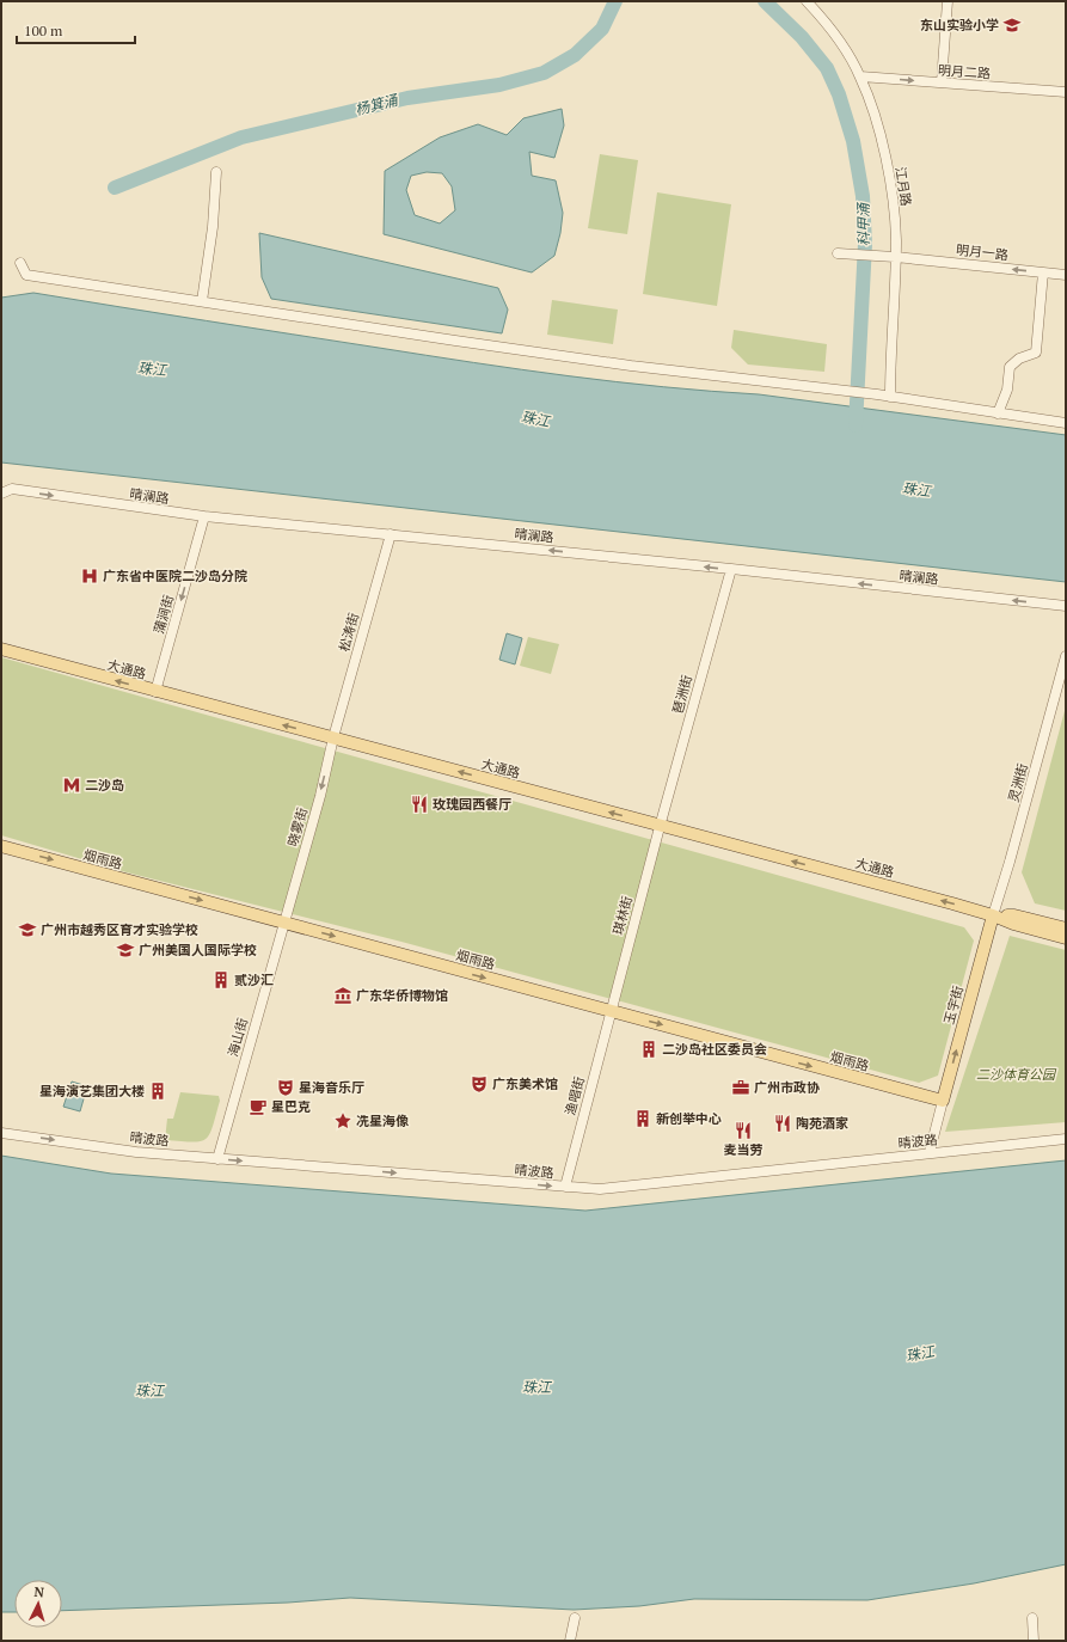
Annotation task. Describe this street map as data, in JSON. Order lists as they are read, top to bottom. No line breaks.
{"streets":{"main road":["大通路","烟雨路","玉宇街"],"street":["明月二路","江月路","明月一路","晴澜路","蒲涧街","松涛街","琶洲街","灵洲街","晓雾街","琪林街","海山街","渔唱街","晴波路"]},"crossings":[["明月二路","江月路"],["江月路","明月一路"],["晴澜路","蒲涧街"],["晴澜路","松涛街"],["晴澜路","琶洲街"],["蒲涧街","大通路"],["松涛街","大通路"],["松涛街","晓雾街"],["大通路","琶洲街"],["大通路","灵洲街"],["大通路","晓雾街"],["大通路","琪林街"],["大通路","玉宇街"],["琶洲街","琪林街"],["灵洲街","玉宇街"],["晓雾街","烟雨路"],["晓雾街","海山街"],["烟雨路","琪林街"],["烟雨路","玉宇街"],["烟雨路","海山街"],["烟雨路","渔唱街"],["琪林街","渔唱街"],["海山街","晴波路"],["渔唱街","晴波路"]],"one_way":["明月二路","明月一路","蒲涧街","大通路","晓雾街","烟雨路","玉宇街","晴波路"],"water":["杨箕涌","科甲涌","珠江"],"parks":["二沙体育公园"],"places":{"school or university":["东山实验小学","广州市越秀区育才实验学校","广州美国人国际学校"],"hospital":["广东省中医院二沙岛分院"],"metro station":["二沙岛"],"restaurant":["玫瑰园西餐厅","陶苑酒家","麦当劳"],"building":["贰沙汇","二沙岛社区委员会","星海演艺集团大楼","新创举中心"],"museum":["广东华侨博物馆"],"theatre":["广东美术馆","星海音乐厅"],"office":["广州市政协"],"cafe":["星巴克"],"place":["冼星海像"]},"scale_bar":"100 m","north":"top"}
